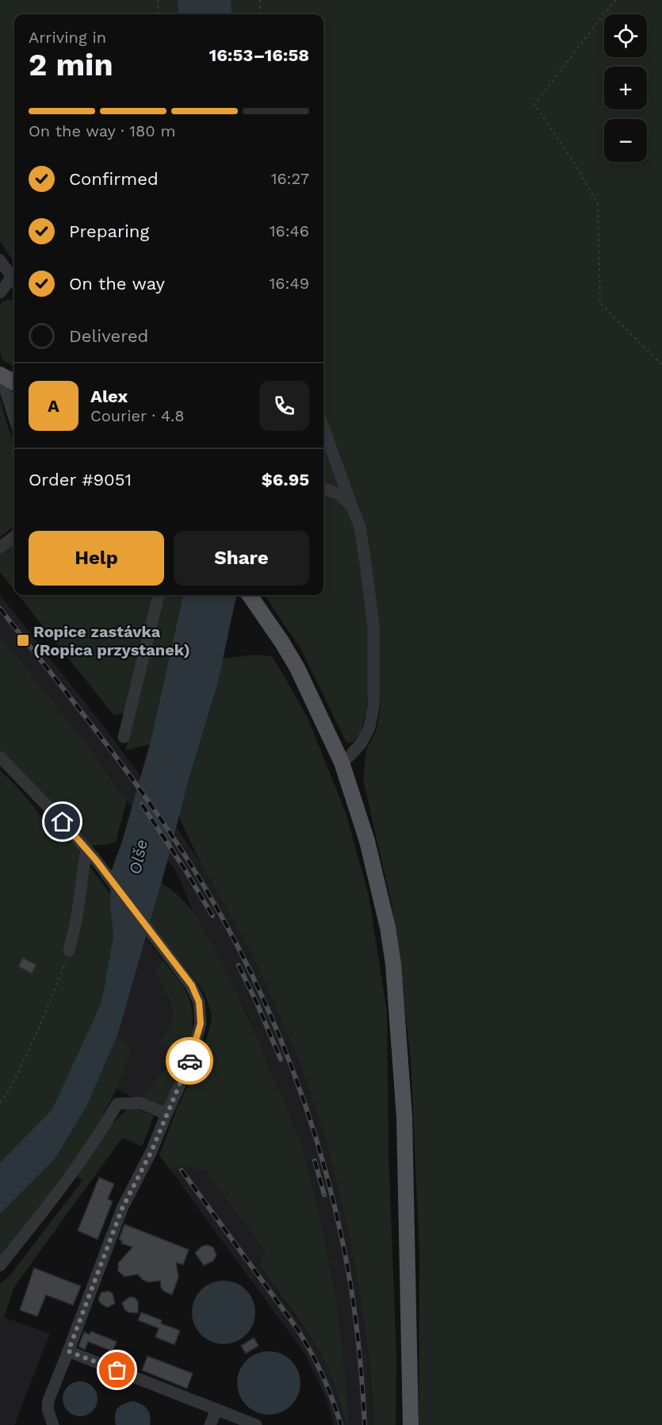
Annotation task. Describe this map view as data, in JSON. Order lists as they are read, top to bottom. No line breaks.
{"water":["Olše"],"places":{"transit":["Ropice zastávka (Ropica przystanek)"]},"page":{"map_buttons":["+","−"],"heading":["2 min","Arriving in","16:53–16:58"],"panel":["Alex","Courier · 4.8","Order #9051","$6.95"],"bar":"On the way · 180 m","list":[["Confirmed","16:27"],["Preparing","16:46"],["On the way","16:49"],"Delivered"],"round":"A","buttons":["Help","Share"]}}
